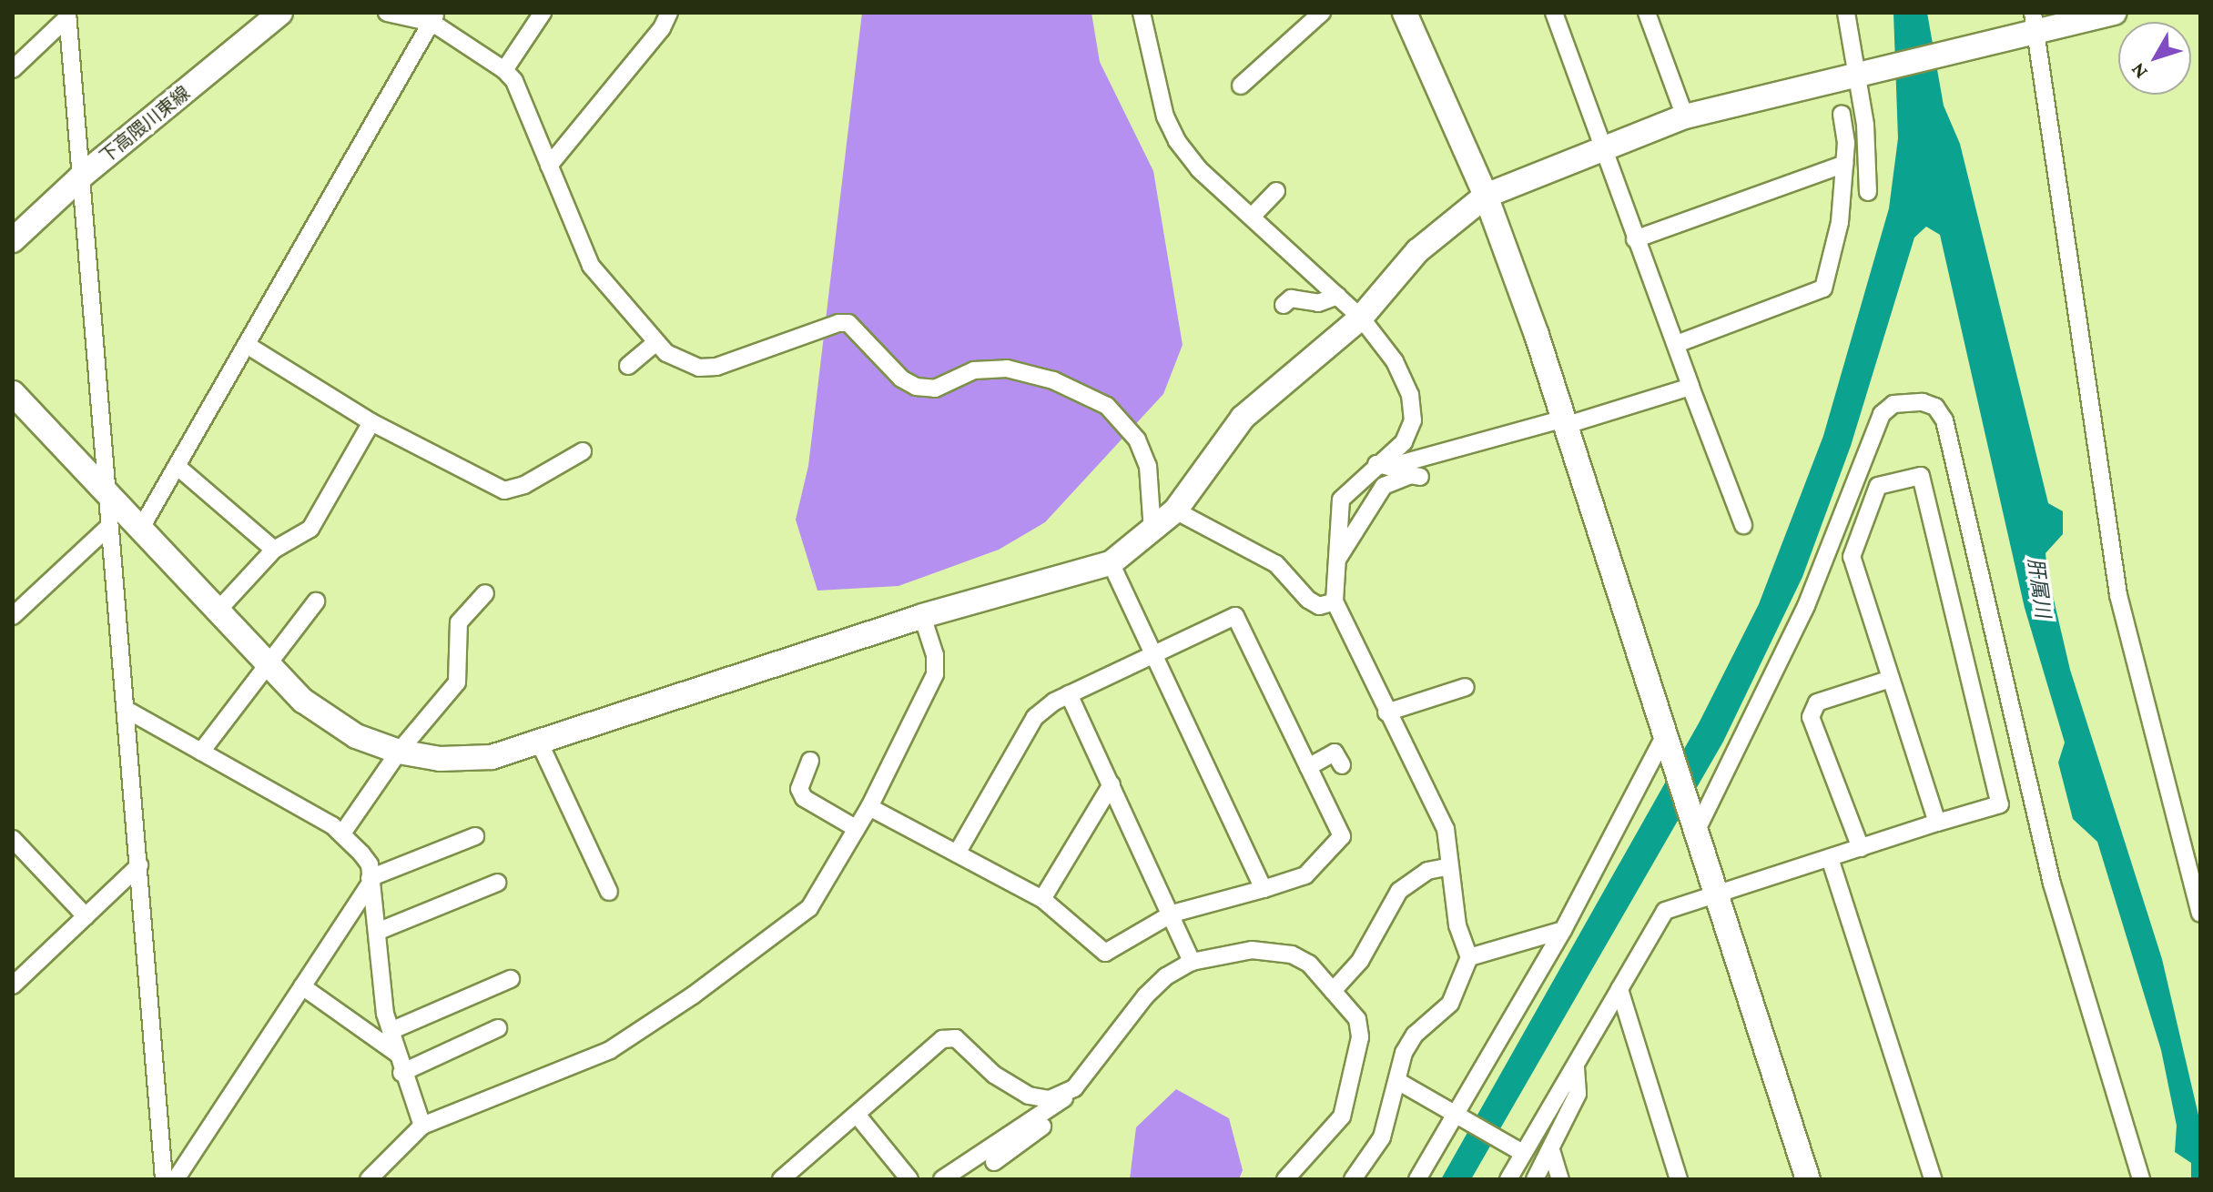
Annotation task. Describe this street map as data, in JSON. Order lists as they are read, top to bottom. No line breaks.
{"streets":{"street":["下高隈川東線"]},"water":["肝属川"],"north":"bottom left"}
